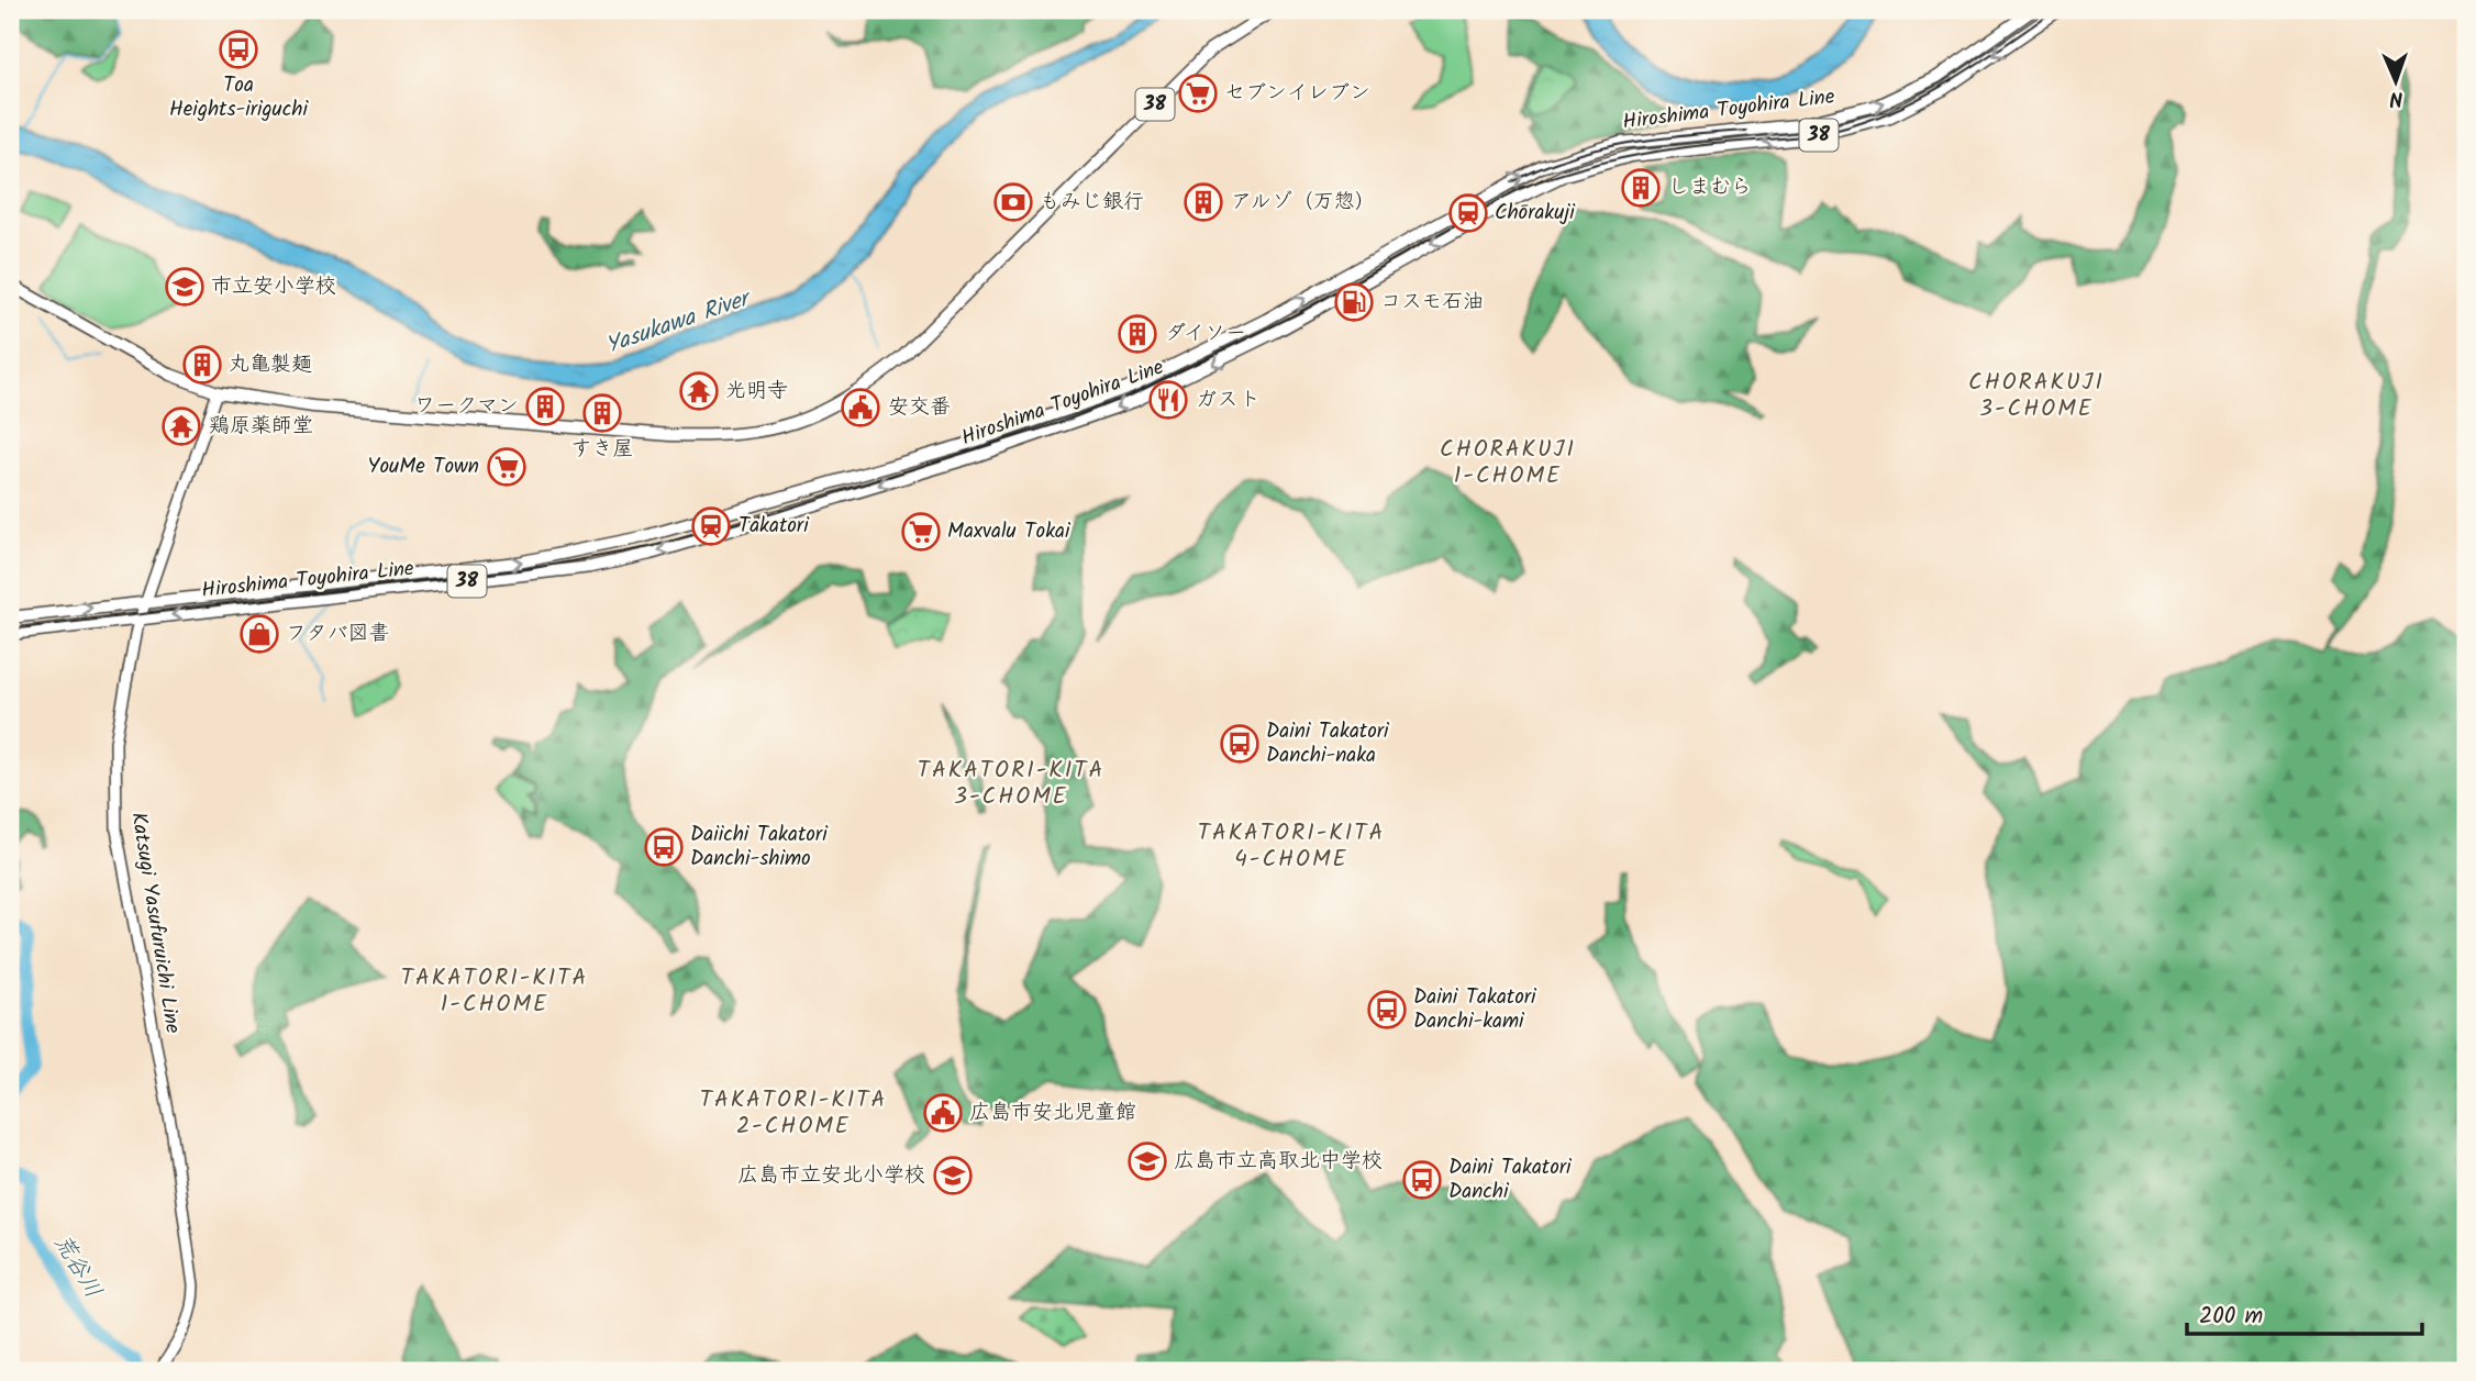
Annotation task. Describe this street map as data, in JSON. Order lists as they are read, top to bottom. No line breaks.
{"streets":{"main road":["38","Hiroshima Toyohira Line","Katsugi Yasufuruichi Line"]},"crossings":[["38","Katsugi Yasufuruichi Line"],["Hiroshima Toyohira Line","Katsugi Yasufuruichi Line"]],"districts":["CHORAKUJI 3-CHOME","CHORAKUJI 1-CHOME","TAKATORI-KITA 3-CHOME","TAKATORI-KITA 4-CHOME","TAKATORI-KITA 1-CHOME","TAKATORI-KITA 2-CHOME"],"water":["Yasukawa River","荒谷川"],"places":{"bus stop":["Toa Heights-iriguchi","Daini Takatori Danchi-naka","Daiichi Takatori Danchi-shimo","Daini Takatori Danchi-kami","Daini Takatori Danchi"],"supermarket":["セブンイレブン","YouMe Town","Maxvalu Tokai"],"building":["しまむら","アルゾ（万惣）","ダイソー","丸亀製麺","ワークマン","すき屋"],"bank":["もみじ銀行"],"station":["Chōrakuji","Takatori"],"school or university":["市立安小学校","広島市立高取北中学校","広島市立安北小学校"],"fuel station":["コスモ石油"],"temple":["光明寺","鶏原薬師堂"],"restaurant":["ガスト"],"public building":["安交番","広島市安北児童館"],"shop":["フタバ図書"]},"scale_bar":"200 m","north":"bottom"}
